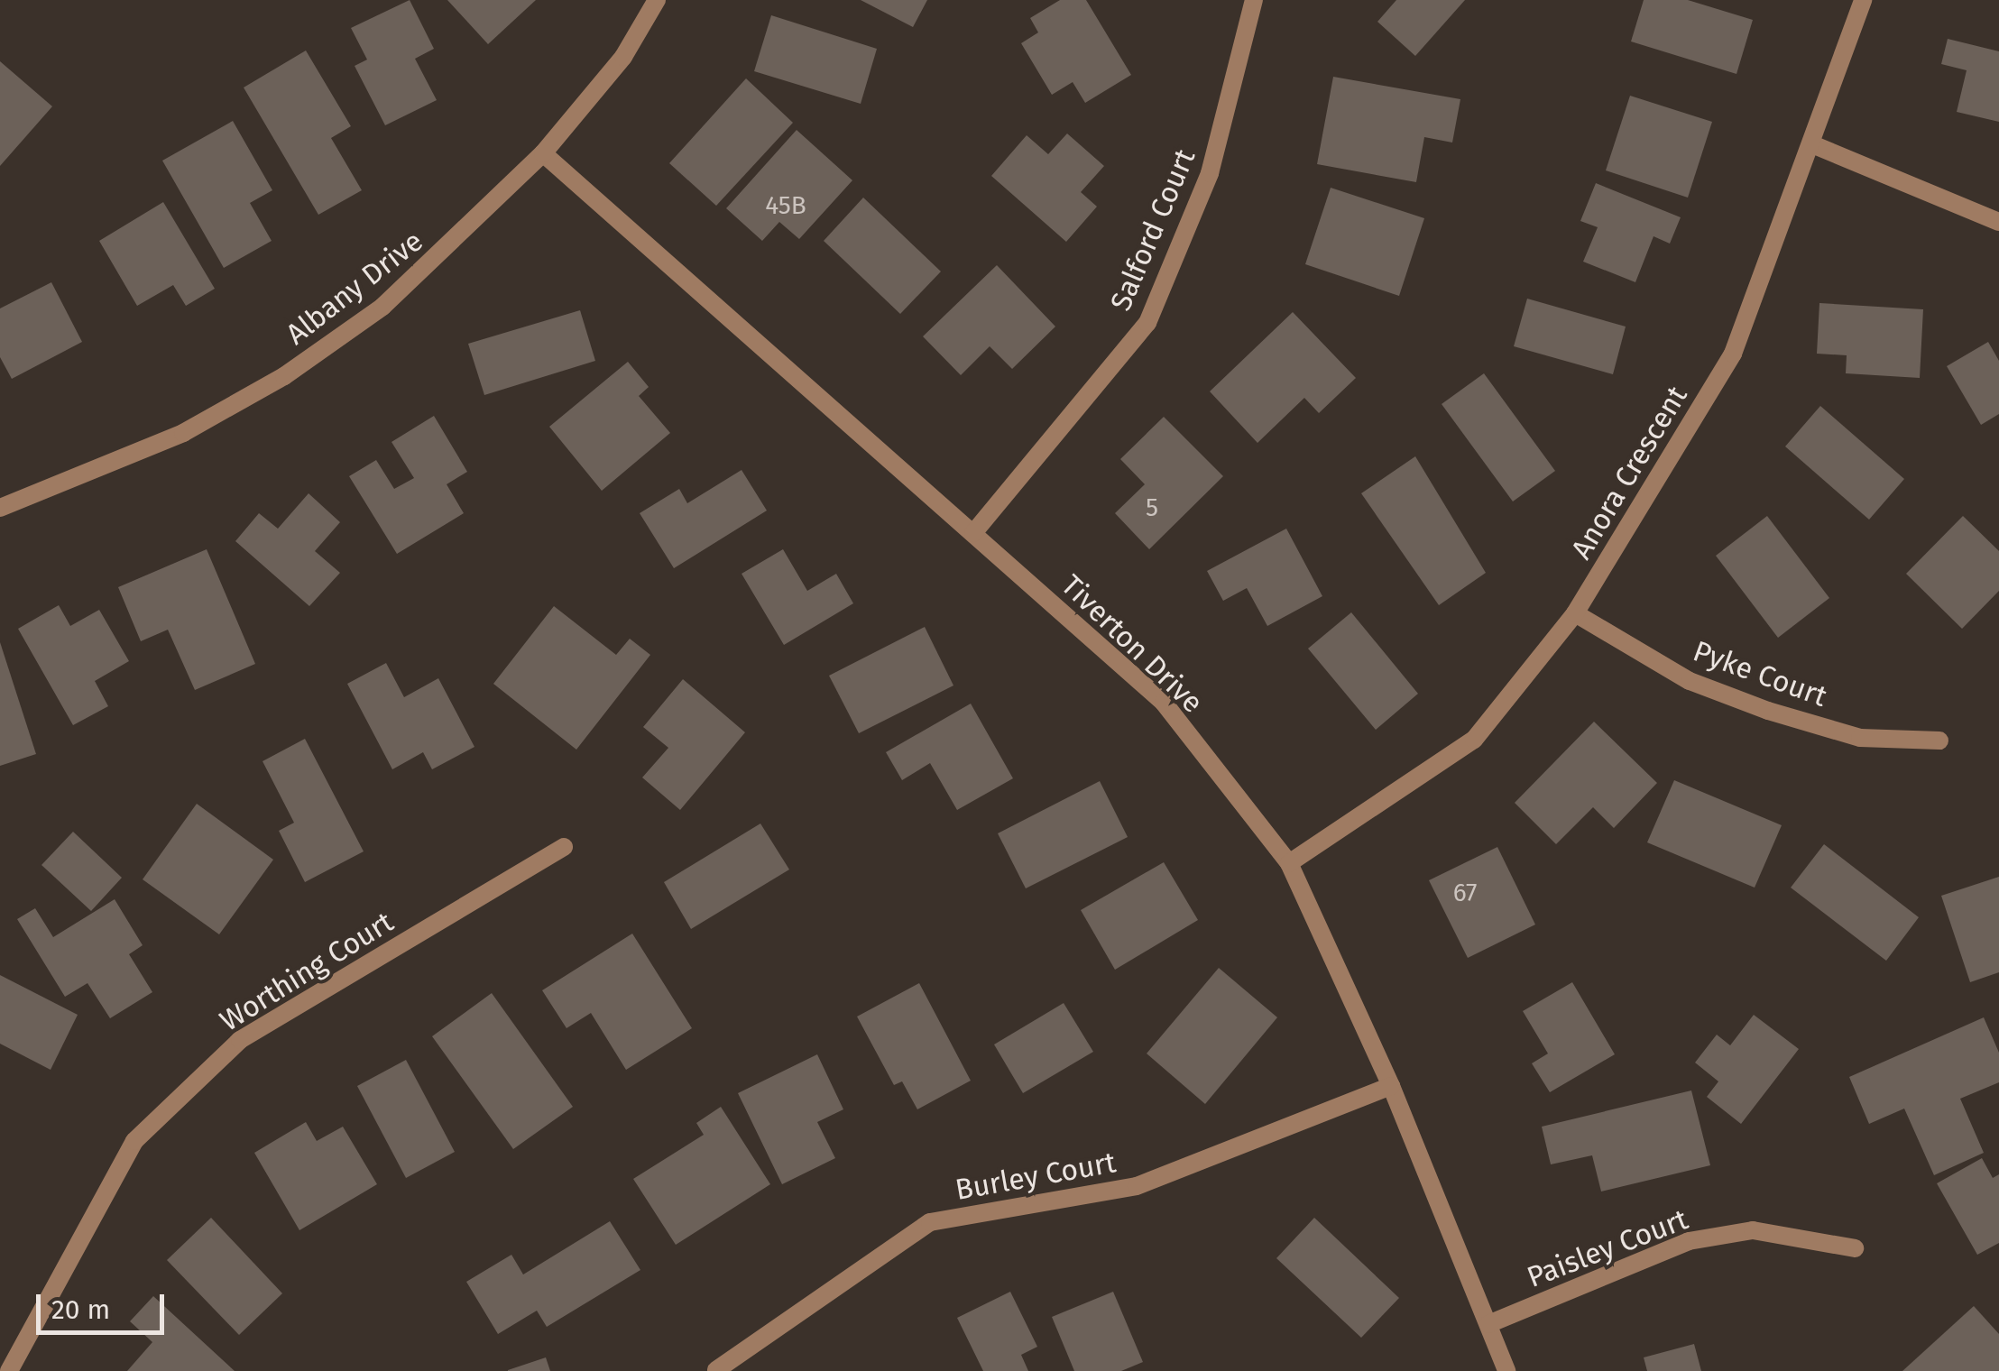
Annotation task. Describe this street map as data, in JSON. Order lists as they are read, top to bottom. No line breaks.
{"streets":{"street":["Salford Court","Albany Drive","Anora Crescent","Tiverton Drive","Pyke Court","Worthing Court","Burley Court","Paisley Court"]},"crossings":[["Salford Court","Tiverton Drive"],["Albany Drive","Tiverton Drive"],["Anora Crescent","Tiverton Drive"],["Anora Crescent","Pyke Court"],["Tiverton Drive","Burley Court"],["Tiverton Drive","Paisley Court"]],"house_numbers":["45B","5","67"],"scale_bar":"20 m"}
